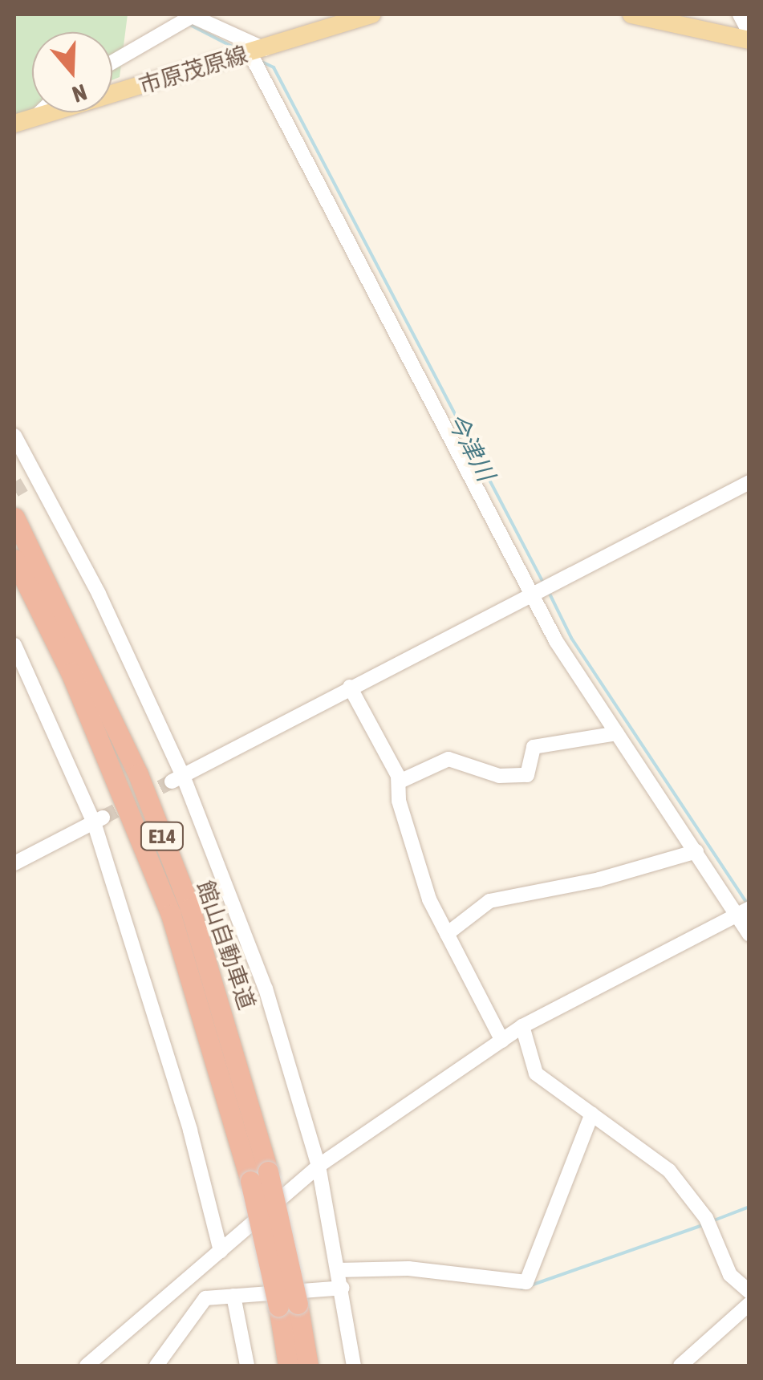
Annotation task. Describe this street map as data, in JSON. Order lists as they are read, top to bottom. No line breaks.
{"streets":{"highway":["E14","館山自動車道"],"main road":["市原茂原線"]},"water":["今津川"],"north":"bottom"}
